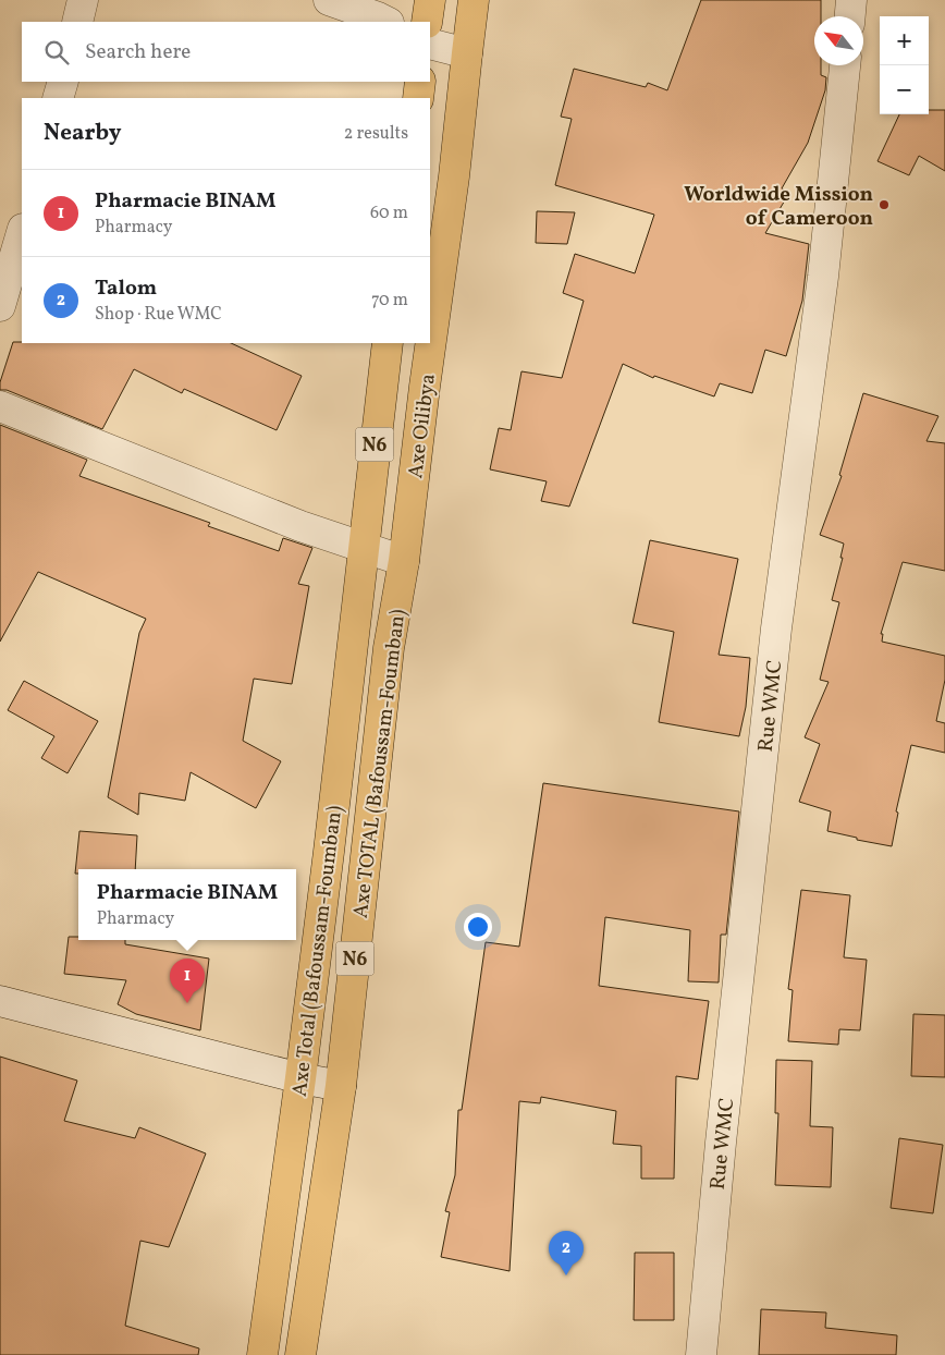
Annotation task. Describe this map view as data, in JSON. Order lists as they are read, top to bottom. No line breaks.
{"streets":{"highway":["Axe Oilibya","N6","Axe TOTAL (Bafoussam-Foumban)","Axe Total (Bafoussam-Foumban)"],"street":["Rue WMC"]},"crossings":[["Axe Oilibya","Axe TOTAL (Bafoussam-Foumban)"],["Axe Oilibya","Axe Total (Bafoussam-Foumban)"]],"places":["Worldwide Mission of Cameroon"],"north":"top left","page":{"map_buttons":["+","−"],"search":"Search here","heading":["Nearby","2 results"],"list":[{"mark":"1","name":"Pharmacie BINAM","note":"Pharmacy","value":"60 m"},{"mark":"2","name":"Talom","note":"Shop · Rue WMC","value":"70 m"}],"popup":["Pharmacie BINAM","Pharmacy"],"pins":["1","2"]}}
